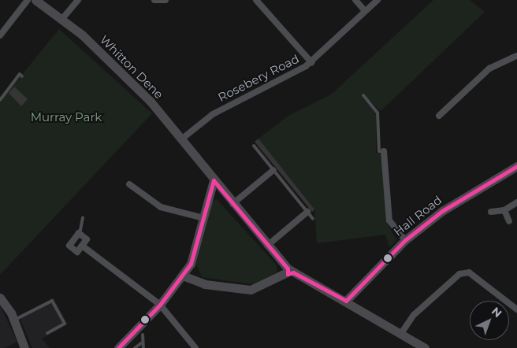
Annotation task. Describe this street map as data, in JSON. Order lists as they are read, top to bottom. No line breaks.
{"streets":{"street":["Whitton Dene","Rosebery Road","Hall Road"]},"crossings":[["Whitton Dene","Rosebery Road"],["Whitton Dene","Hall Road"]],"parks":["Murray Park"],"north":"top right"}
